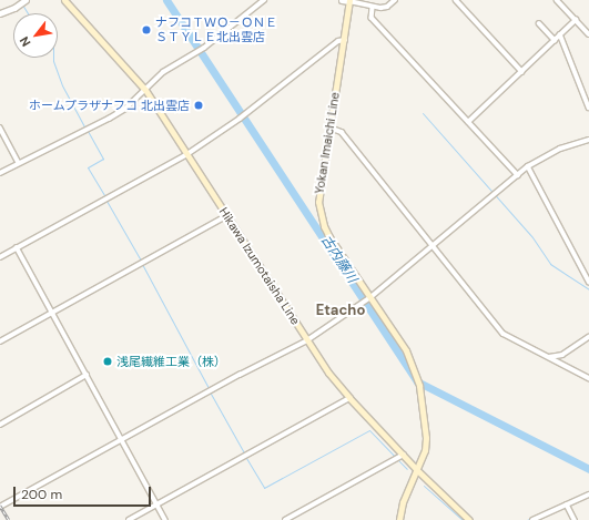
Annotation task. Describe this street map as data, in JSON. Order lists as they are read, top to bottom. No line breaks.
{"streets":{"main road":["Yokan Imaichi Line","Hikawa Izumotaisha Line"]},"crossings":[["Yokan Imaichi Line","Hikawa Izumotaisha Line"]],"districts":["Etacho"],"water":["古内藤川"],"places":["ナフコＴＷＯ－ＯＮＥ ＳＴＹＬＥ北出雲店","ホームプラザナフコ 北出雲店","浅尾繊維工業（株）"],"scale_bar":"200 m","north":"bottom left"}
